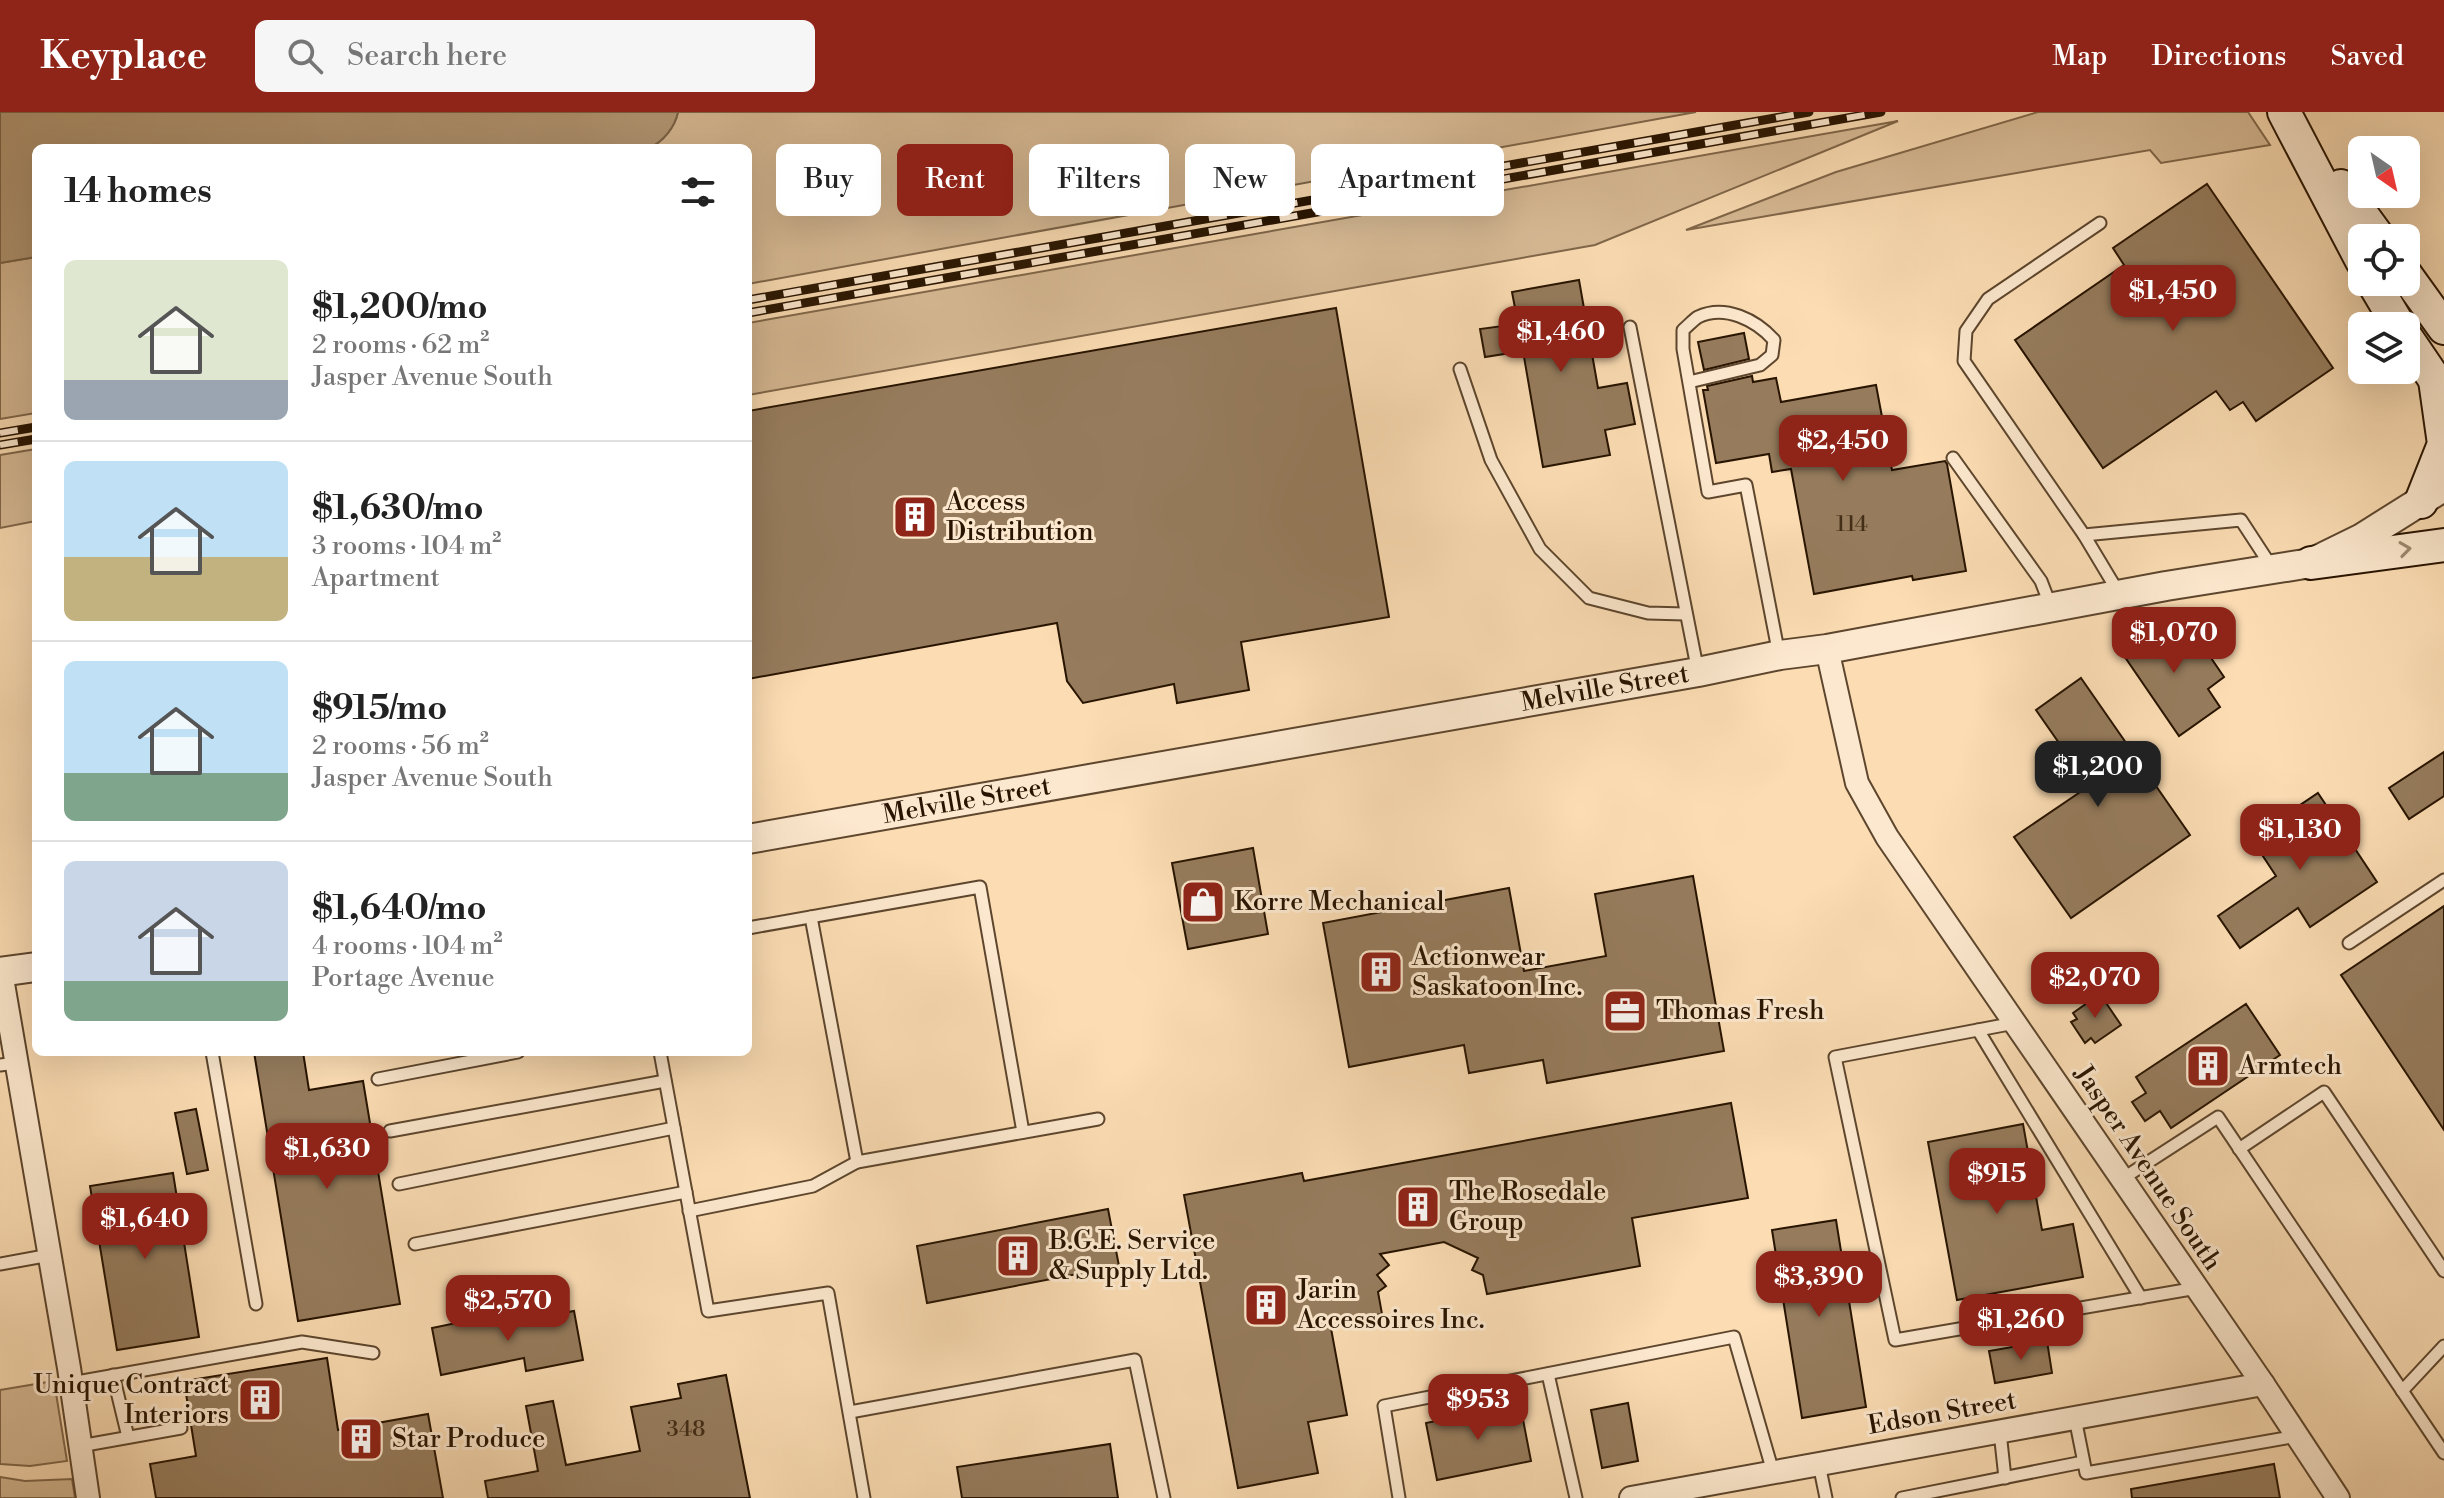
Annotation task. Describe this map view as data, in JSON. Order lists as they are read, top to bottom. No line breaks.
{"streets":{"street":["Melville Street","Jasper Avenue South","Edson Street"]},"crossings":[["Melville Street","Jasper Avenue South"],["Jasper Avenue South","Edson Street"]],"places":{"building":["Access Distribution","Actionwear Saskatoon Inc.","Armtech","The Rosedale Group","B.G.E. Service & Supply Ltd.","Jarin Accessoires Inc.","Unique Contract Interiors","Star Produce"],"shop":["Korre Mechanical"],"office":["Thomas Fresh"]},"house_numbers":["114","348"],"north":"bottom right","page":{"header":"Keyplace","search":"Search here","nav":["Map","Directions","Saved"],"chip":["Buy","Rent","Filters","New","Apartment"],"heading":"14 homes","list":[{"name":"$1,200/mo","note":"2 rooms · 62 m² · Jasper Avenue South"},{"name":"$1,630/mo","note":"3 rooms · 104 m² · Apartment"},{"name":"$915/mo","note":"2 rooms · 56 m² · Jasper Avenue South"},{"name":"$1,640/mo","note":"4 rooms · 104 m² · Portage Avenue"}],"price":["$1,450","$1,460","$2,450","$1,070","$1,200","$1,130","$2,070","$1,630","$915","$1,640","$3,390","$2,570","$1,260","$953"]}}
